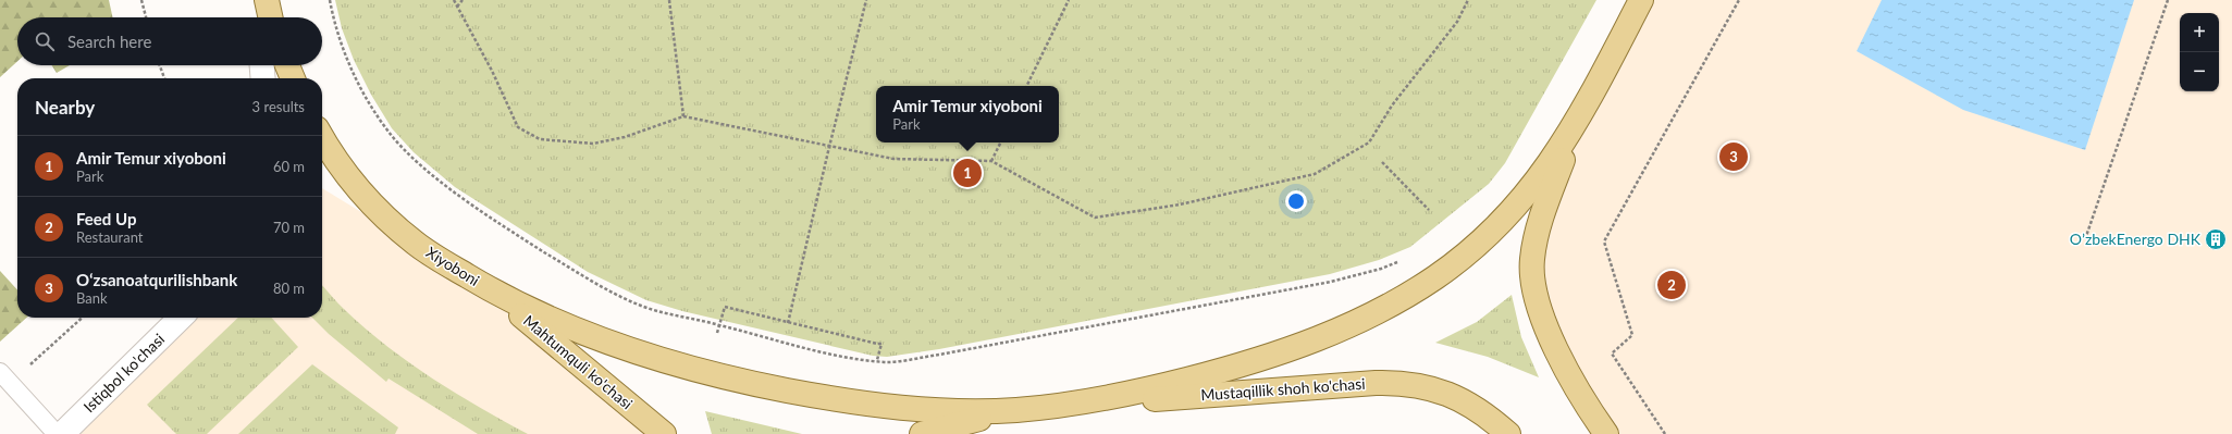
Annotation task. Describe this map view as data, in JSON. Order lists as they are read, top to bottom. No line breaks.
{"streets":{"main road":["Xiyoboni","Mahtumquli ko'chasi","Mustaqillik shoh ko'chasi"],"street":["Istiqbol ko'chasi"]},"crossings":[["Xiyoboni","Mahtumquli ko'chasi"]],"places":{"building":["O’zbekEnergo DHK"]},"page":{"map_buttons":["+","−"],"search":"Search here","heading":["Nearby","3 results"],"popup":["Amir Temur xiyoboni","Park"],"list":[{"mark":"1","name":"Amir Temur xiyoboni","note":"Park","value":"60 m"},{"mark":"2","name":"Feed Up","note":"Restaurant","value":"70 m"},{"mark":"3","name":"Oʻzsanoatqurilishbank","note":"Bank","value":"80 m"}],"pins":["3","1","2"]}}
